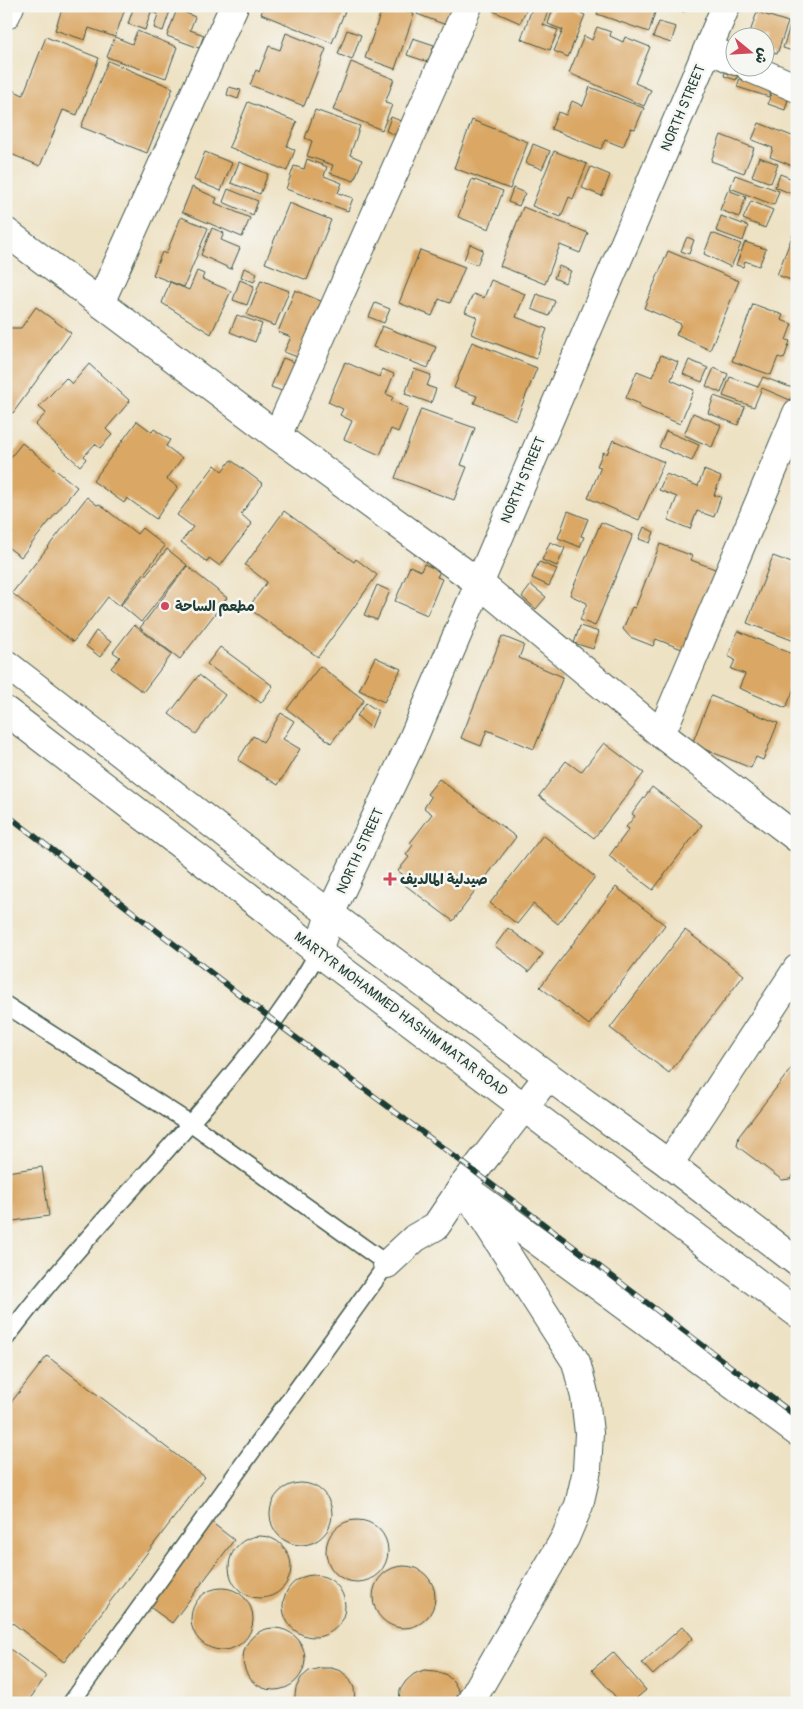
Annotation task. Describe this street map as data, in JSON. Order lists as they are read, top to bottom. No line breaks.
{"streets":{"street":["NORTH STREET","MARTYR MOHAMMED HASHIM MATAR ROAD"]},"crossings":[["NORTH STREET","MARTYR MOHAMMED HASHIM MATAR ROAD"]],"places":{"other":["مطعم الساحة"],"health":["صيدلية المالديف"]},"north":"right"}
